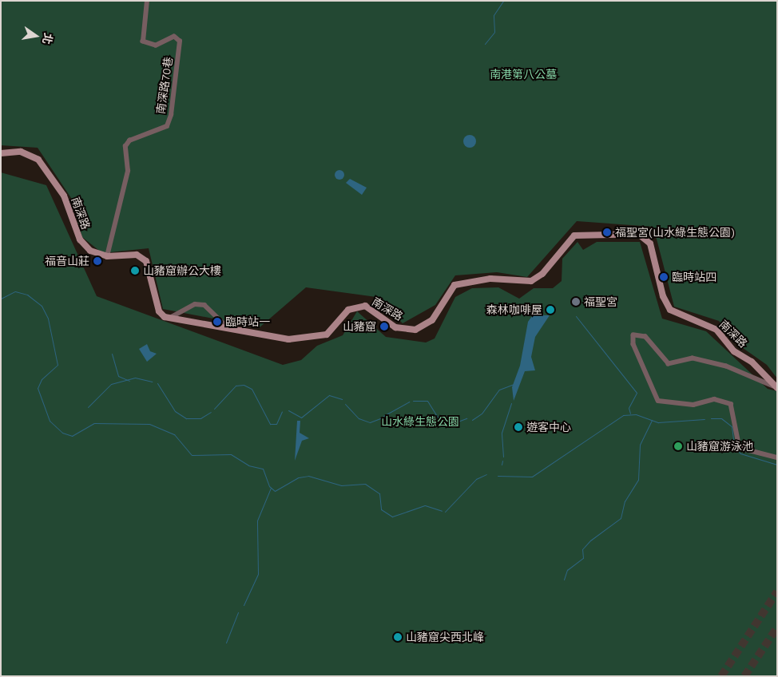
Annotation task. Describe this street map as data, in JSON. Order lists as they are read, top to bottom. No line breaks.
{"streets":{"main road":["南深路"],"street":["南深路70巷"]},"crossings":[["南深路70巷","南深路"]],"parks":["南港第八公墓","山水綠生態公園"],"places":["福聖宮(山水綠生態公園)","福音山莊","山豬窟辦公大樓","臨時站四","福聖宮","森林咖啡屋","臨時站一","山豬窟","遊客中心","山豬窟游泳池","山豬窟尖西北峰"],"north":"right"}
